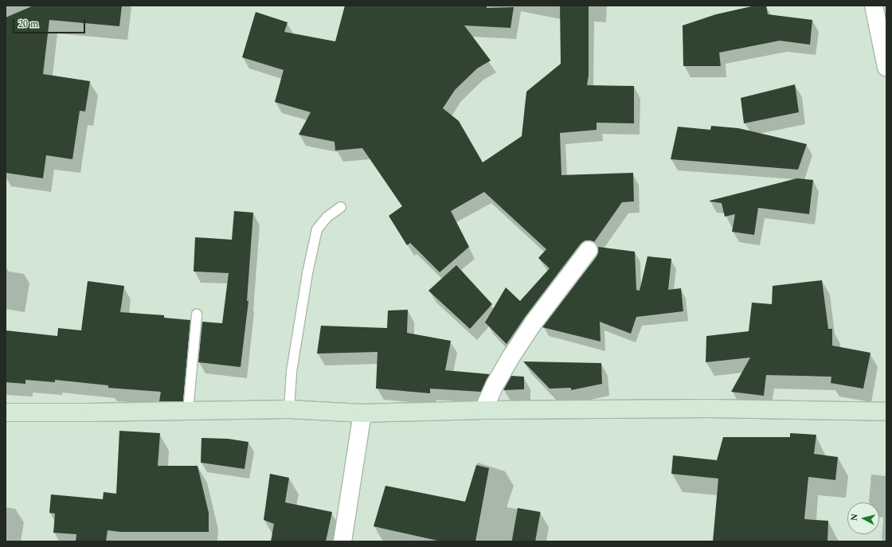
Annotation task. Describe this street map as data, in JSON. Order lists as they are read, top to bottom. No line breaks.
{"scale_bar":"20 m","north":"left"}
